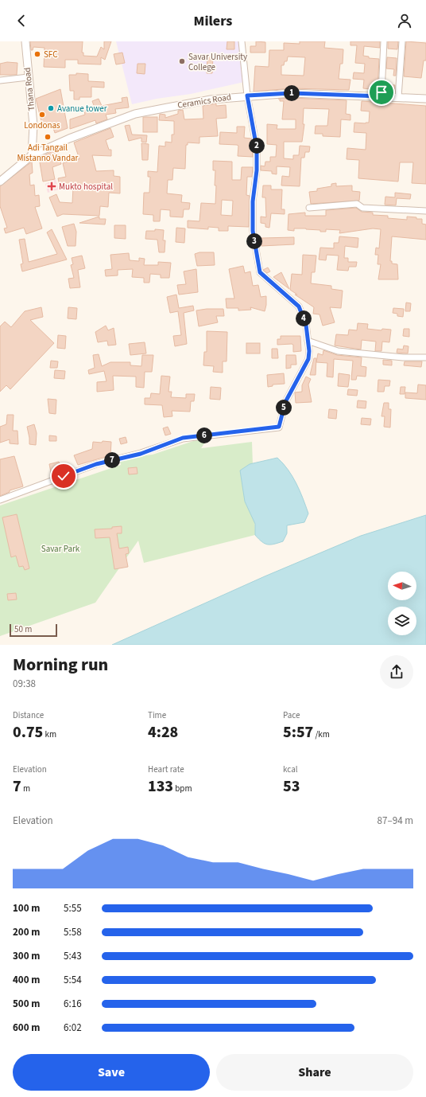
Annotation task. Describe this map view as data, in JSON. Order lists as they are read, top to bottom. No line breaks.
{"streets":{"street":["Thana Road","Ceramics Road"]},"crossings":[["Thana Road","Ceramics Road"]],"parks":["Savar Park"],"places":{"other":["SFC","Savar University College","Avanue tower","Londonas","Adi Tangail Mistanno Vandar"],"health":["Mukto hospital"]},"scale_bar":"50 m","north":"left","page":{"header":"Milers","pins":["1","2","3","4","5","6","7"],"scale":"50 m","heading":["Morning run","09:38"],"stats":[["Distance","0.75 km"],["Time","4:28"],["Pace","5:57 /km"],["Elevation","7 m"],["Heart rate","133 bpm"],["kcal","53"]],"chart":["Elevation","87–94 m"],"list":[{"name":"100 m","note":"5:55"},{"name":"200 m","note":"5:58"},{"name":"300 m","note":"5:43"},{"name":"400 m","note":"5:54"},{"name":"500 m","note":"6:16"},{"name":"600 m","note":"6:02"}],"buttons":["Save","Share"]}}
